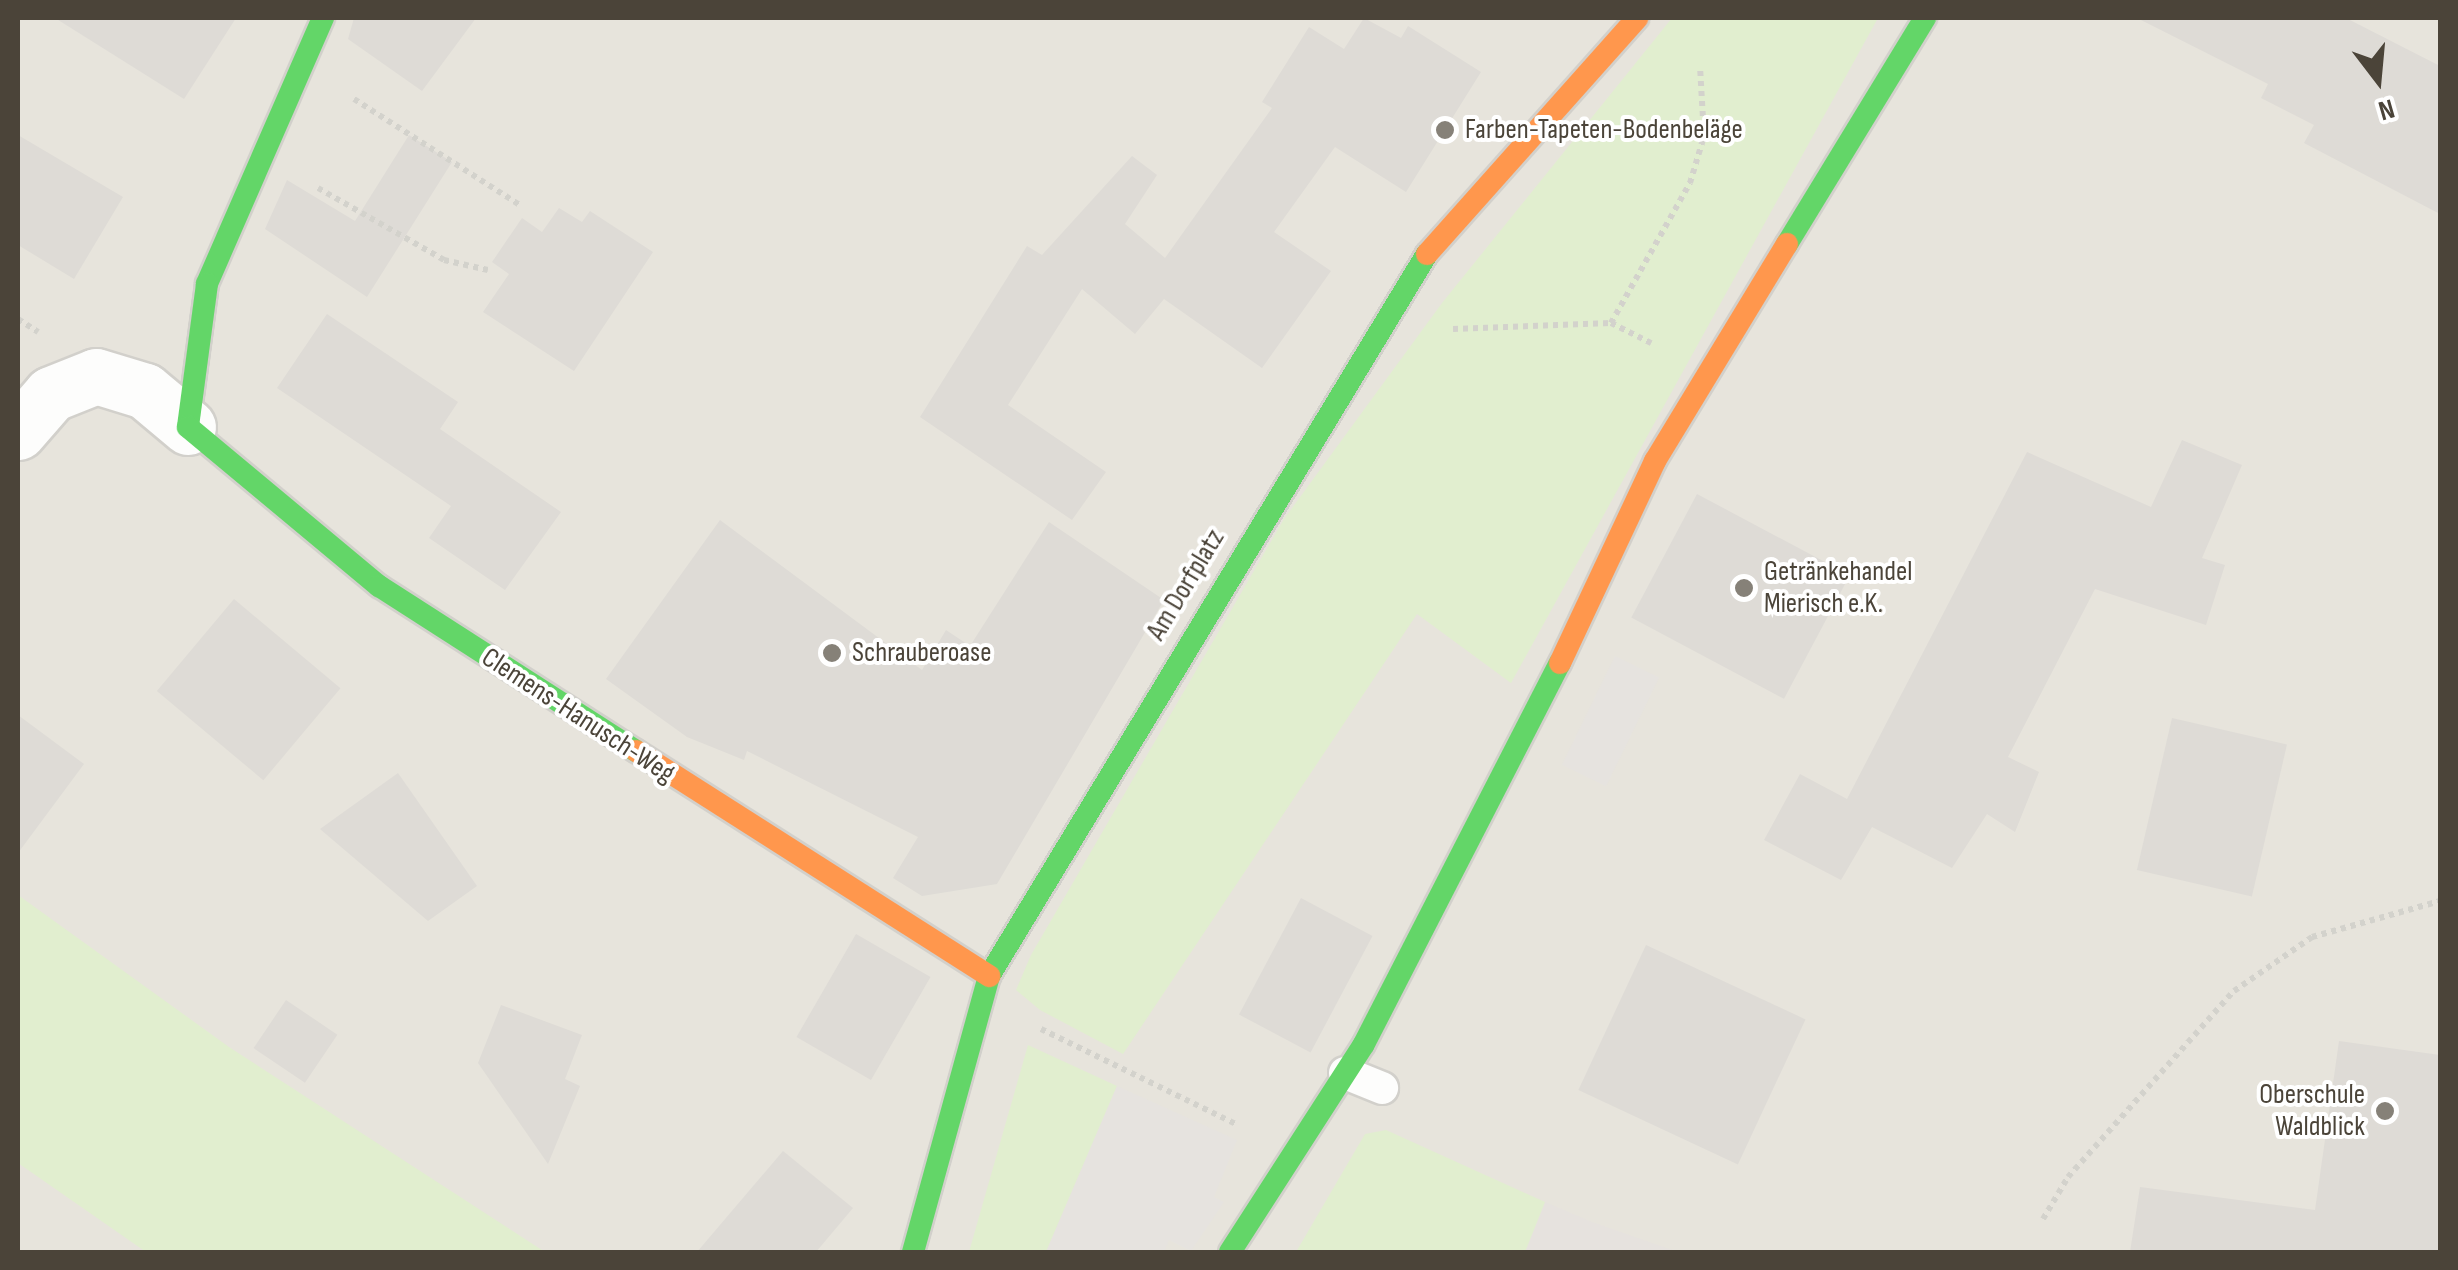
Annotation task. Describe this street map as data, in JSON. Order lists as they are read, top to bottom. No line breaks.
{"streets":{"street":["Am Dorfplatz","Clemens-Hanusch-Weg"]},"crossings":[["Am Dorfplatz","Clemens-Hanusch-Weg"]],"places":["Farben-Tapeten-Bodenbeläge","Getränkehandel Mierisch e.K.","Schrauberoase","Oberschule Waldblick"],"north":"bottom"}
